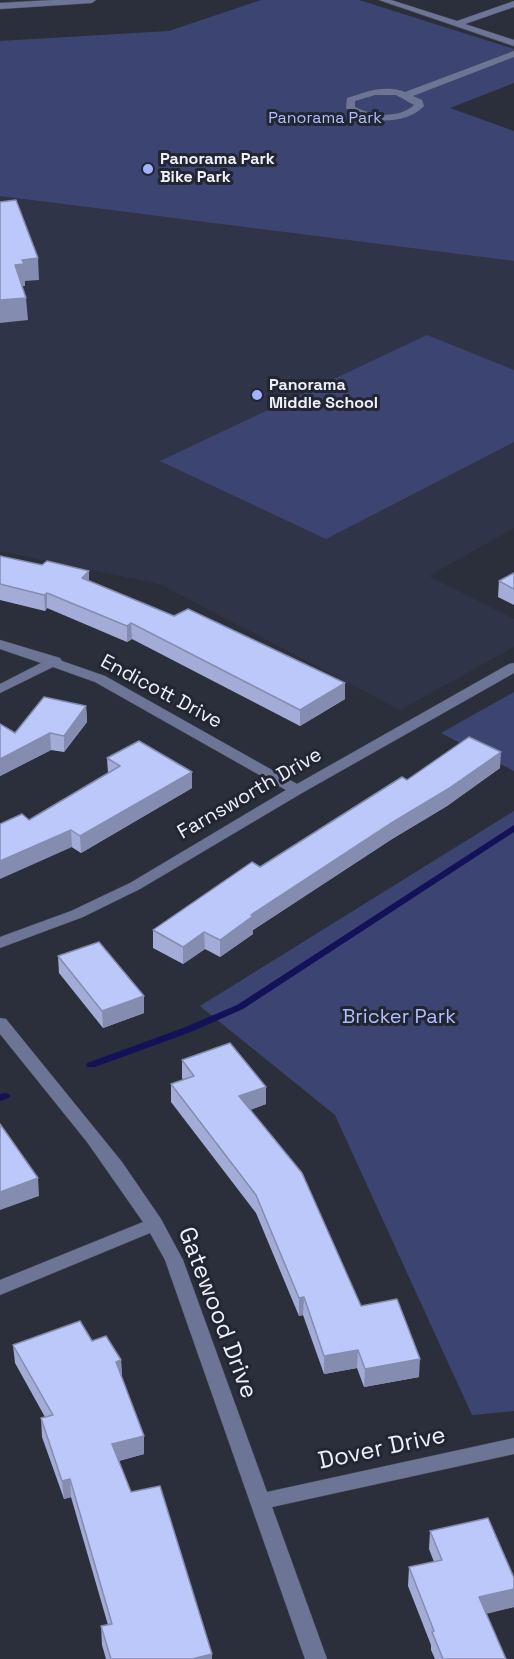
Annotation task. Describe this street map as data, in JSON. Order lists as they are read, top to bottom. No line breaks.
{"streets":{"street":["Endicott Drive","Farnsworth Drive","Gatewood Drive","Dover Drive"]},"crossings":[["Endicott Drive","Farnsworth Drive"],["Gatewood Drive","Dover Drive"]],"parks":["Panorama Park","Bricker Park"],"places":["Panorama Park Bike Park","Panorama Middle School"]}
